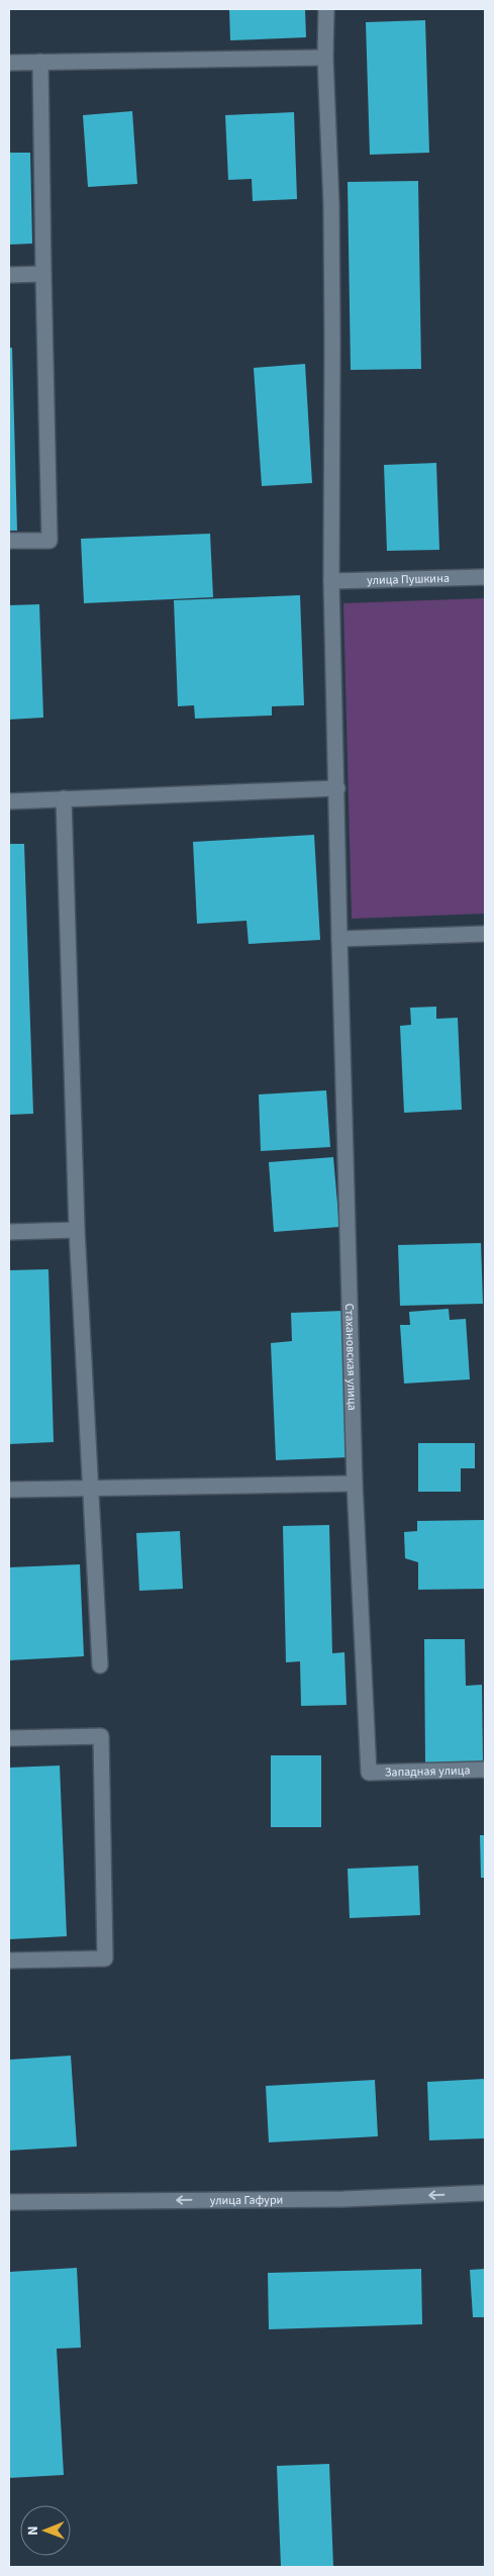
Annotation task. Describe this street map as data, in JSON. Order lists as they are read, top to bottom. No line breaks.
{"streets":{"street":["улица Пушкина","Стахановская улица","Западная улица","улица Гафури"]},"crossings":[["улица Пушкина","Стахановская улица"],["Стахановская улица","Западная улица"]],"one_way":["улица Гафури"],"north":"left"}
